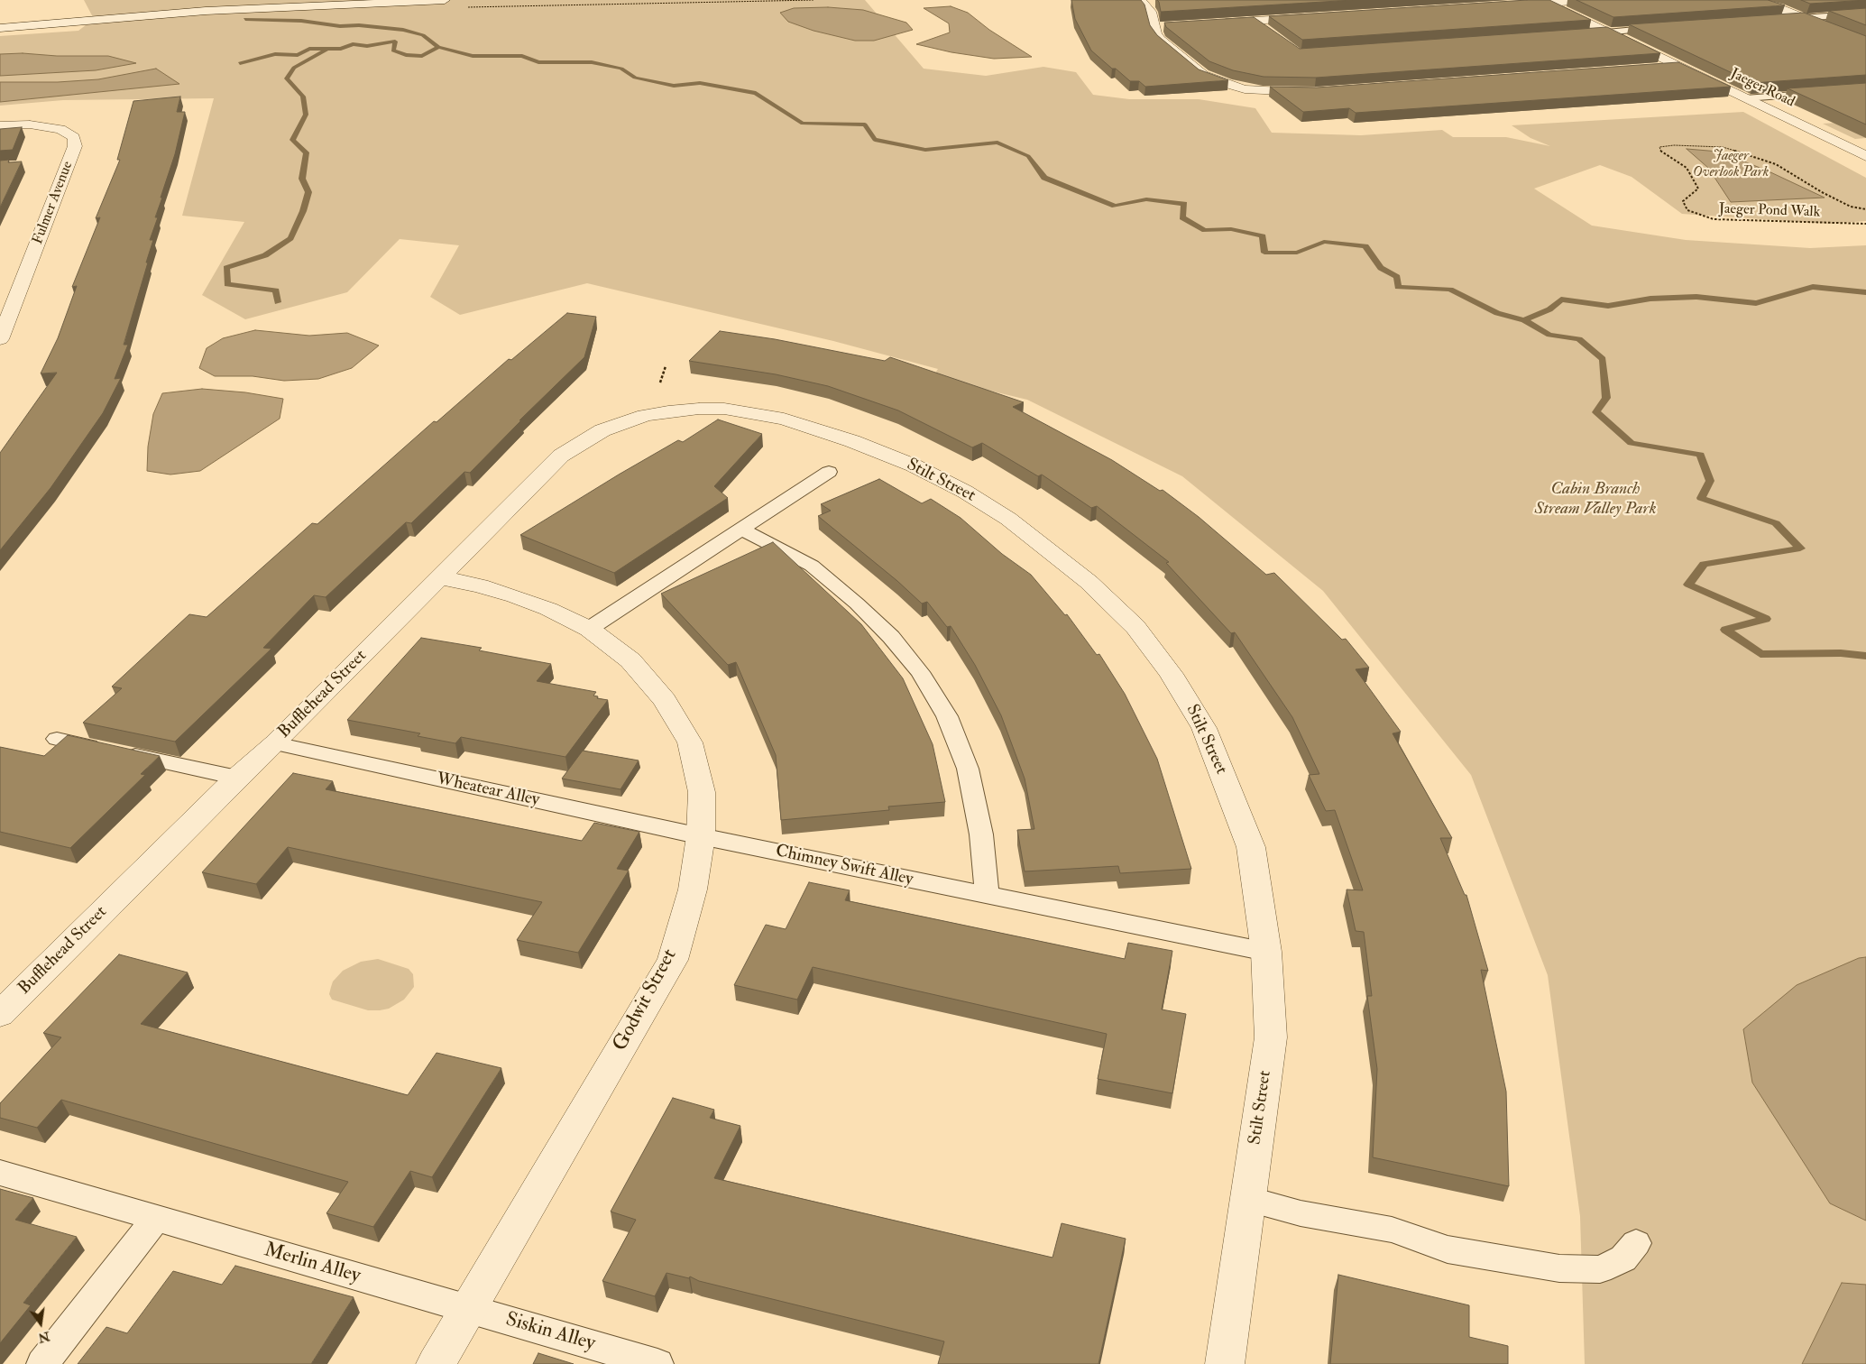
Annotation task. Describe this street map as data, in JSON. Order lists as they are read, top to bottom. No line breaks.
{"streets":{"street":["Jaeger Road","Fulmer Avenue","Stilt Street","Bufflehead Street","Godwit Street"],"lane":["Wheatear Alley","Chimney Swift Alley","Merlin Alley","Siskin Alley"],"path":["Jaeger Pond Walk"]},"crossings":[["Stilt Street","Bufflehead Street"],["Stilt Street","Chimney Swift Alley"],["Bufflehead Street","Wheatear Alley"],["Bufflehead Street","Godwit Street"],["Wheatear Alley","Chimney Swift Alley"],["Wheatear Alley","Godwit Street"],["Chimney Swift Alley","Godwit Street"],["Godwit Street","Merlin Alley"],["Godwit Street","Siskin Alley"],["Merlin Alley","Siskin Alley"]],"parks":["Jaeger Overlook Park","Cabin Branch Stream Valley Park"],"north":"bottom"}
